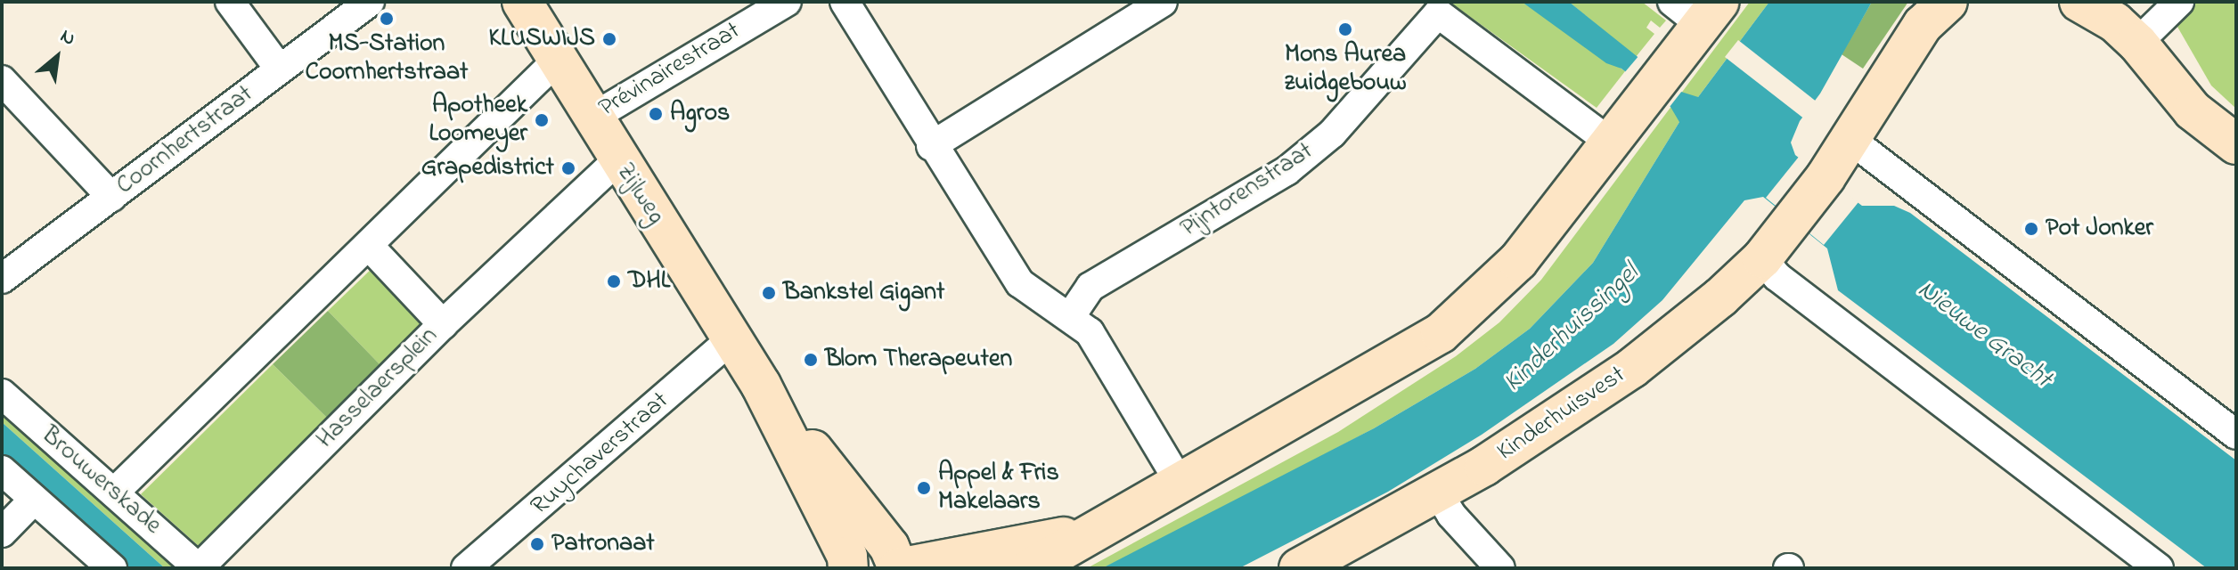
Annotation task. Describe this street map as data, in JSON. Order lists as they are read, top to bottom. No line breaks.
{"streets":{"main road":["Zijlweg","Kinderhuisvest"],"street":["Prévinairestraat","Coornhertstraat","Pijntorenstraat","Hasselaersplein","Ruychaverstraat","Brouwerskade"]},"crossings":[["Prévinairestraat","Zijlweg"],["Zijlweg","Ruychaverstraat"],["Hasselaersplein","Brouwerskade"]],"water":["Kinderhuissingel","Nieuwe Gracht"],"places":["MS-Station Coornhertstraat","Mons Aurea zuidgebouw","KLUSWIJS","Agros","Apotheek Loomeyer","Grapedistrict","Pot Jonker","DHL","Bankstel Gigant","Blom Therapeuten","Appel & Fris Makelaars","Patronaat"],"north":"top right"}
